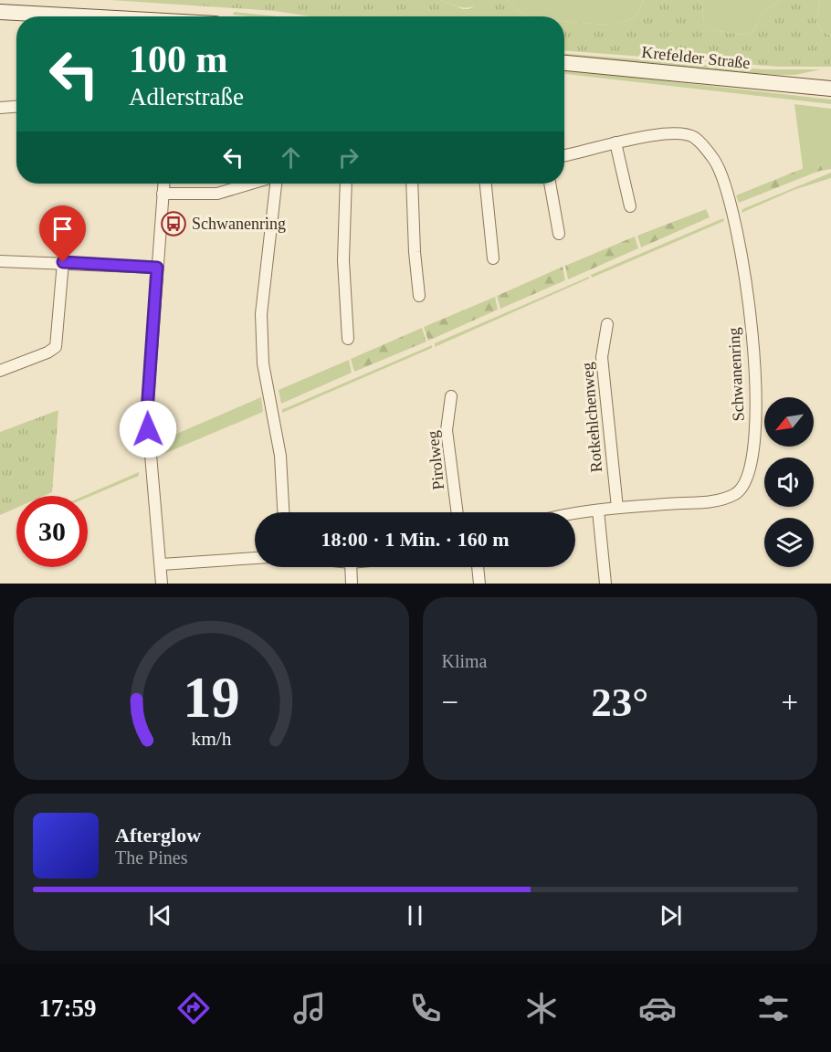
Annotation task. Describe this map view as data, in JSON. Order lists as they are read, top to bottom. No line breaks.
{"streets":{"main road":["Krefelder Straße"],"street":["Schwanenring","Rotkehlchenweg","Pirolweg"]},"crossings":[["Schwanenring","Rotkehlchenweg"]],"places":{"bus stop":["Schwanenring"]},"north":"bottom left","page":{"turn":["100 m","Adlerstraße"],"limit":"30","trip":"18:00 · 1 Min. · 160 m","tile":"Klima","heat":["−","23°","+"],"song":["Afterglow","The Pines"],"tabs":"17:59","gauge":["19","km/h"]}}
